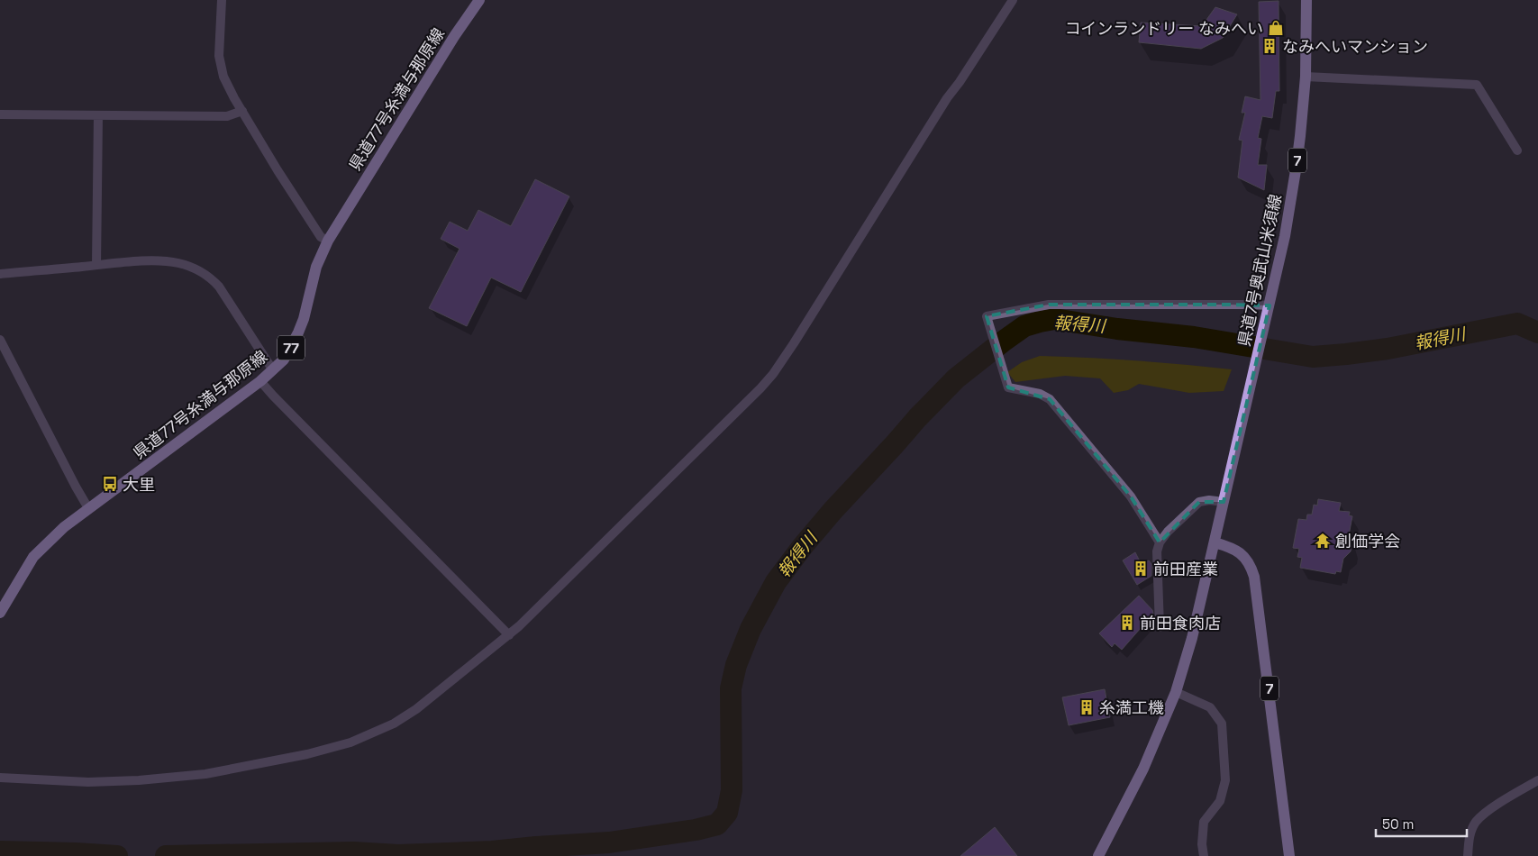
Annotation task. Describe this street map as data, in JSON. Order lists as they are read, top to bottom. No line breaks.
{"streets":{"main road":["県道77号糸満与那原線","7","県道7号奥武山米須線","77"]},"crossings":[["7","県道7号奥武山米須線"]],"water":["報得川"],"places":{"shop":["コインランドリー なみへい"],"building":["なみへいマンション","前田産業","前田食肉店","糸満工機"],"bus stop":["大里"],"temple":["創価学会"]},"scale_bar":"50 m"}
